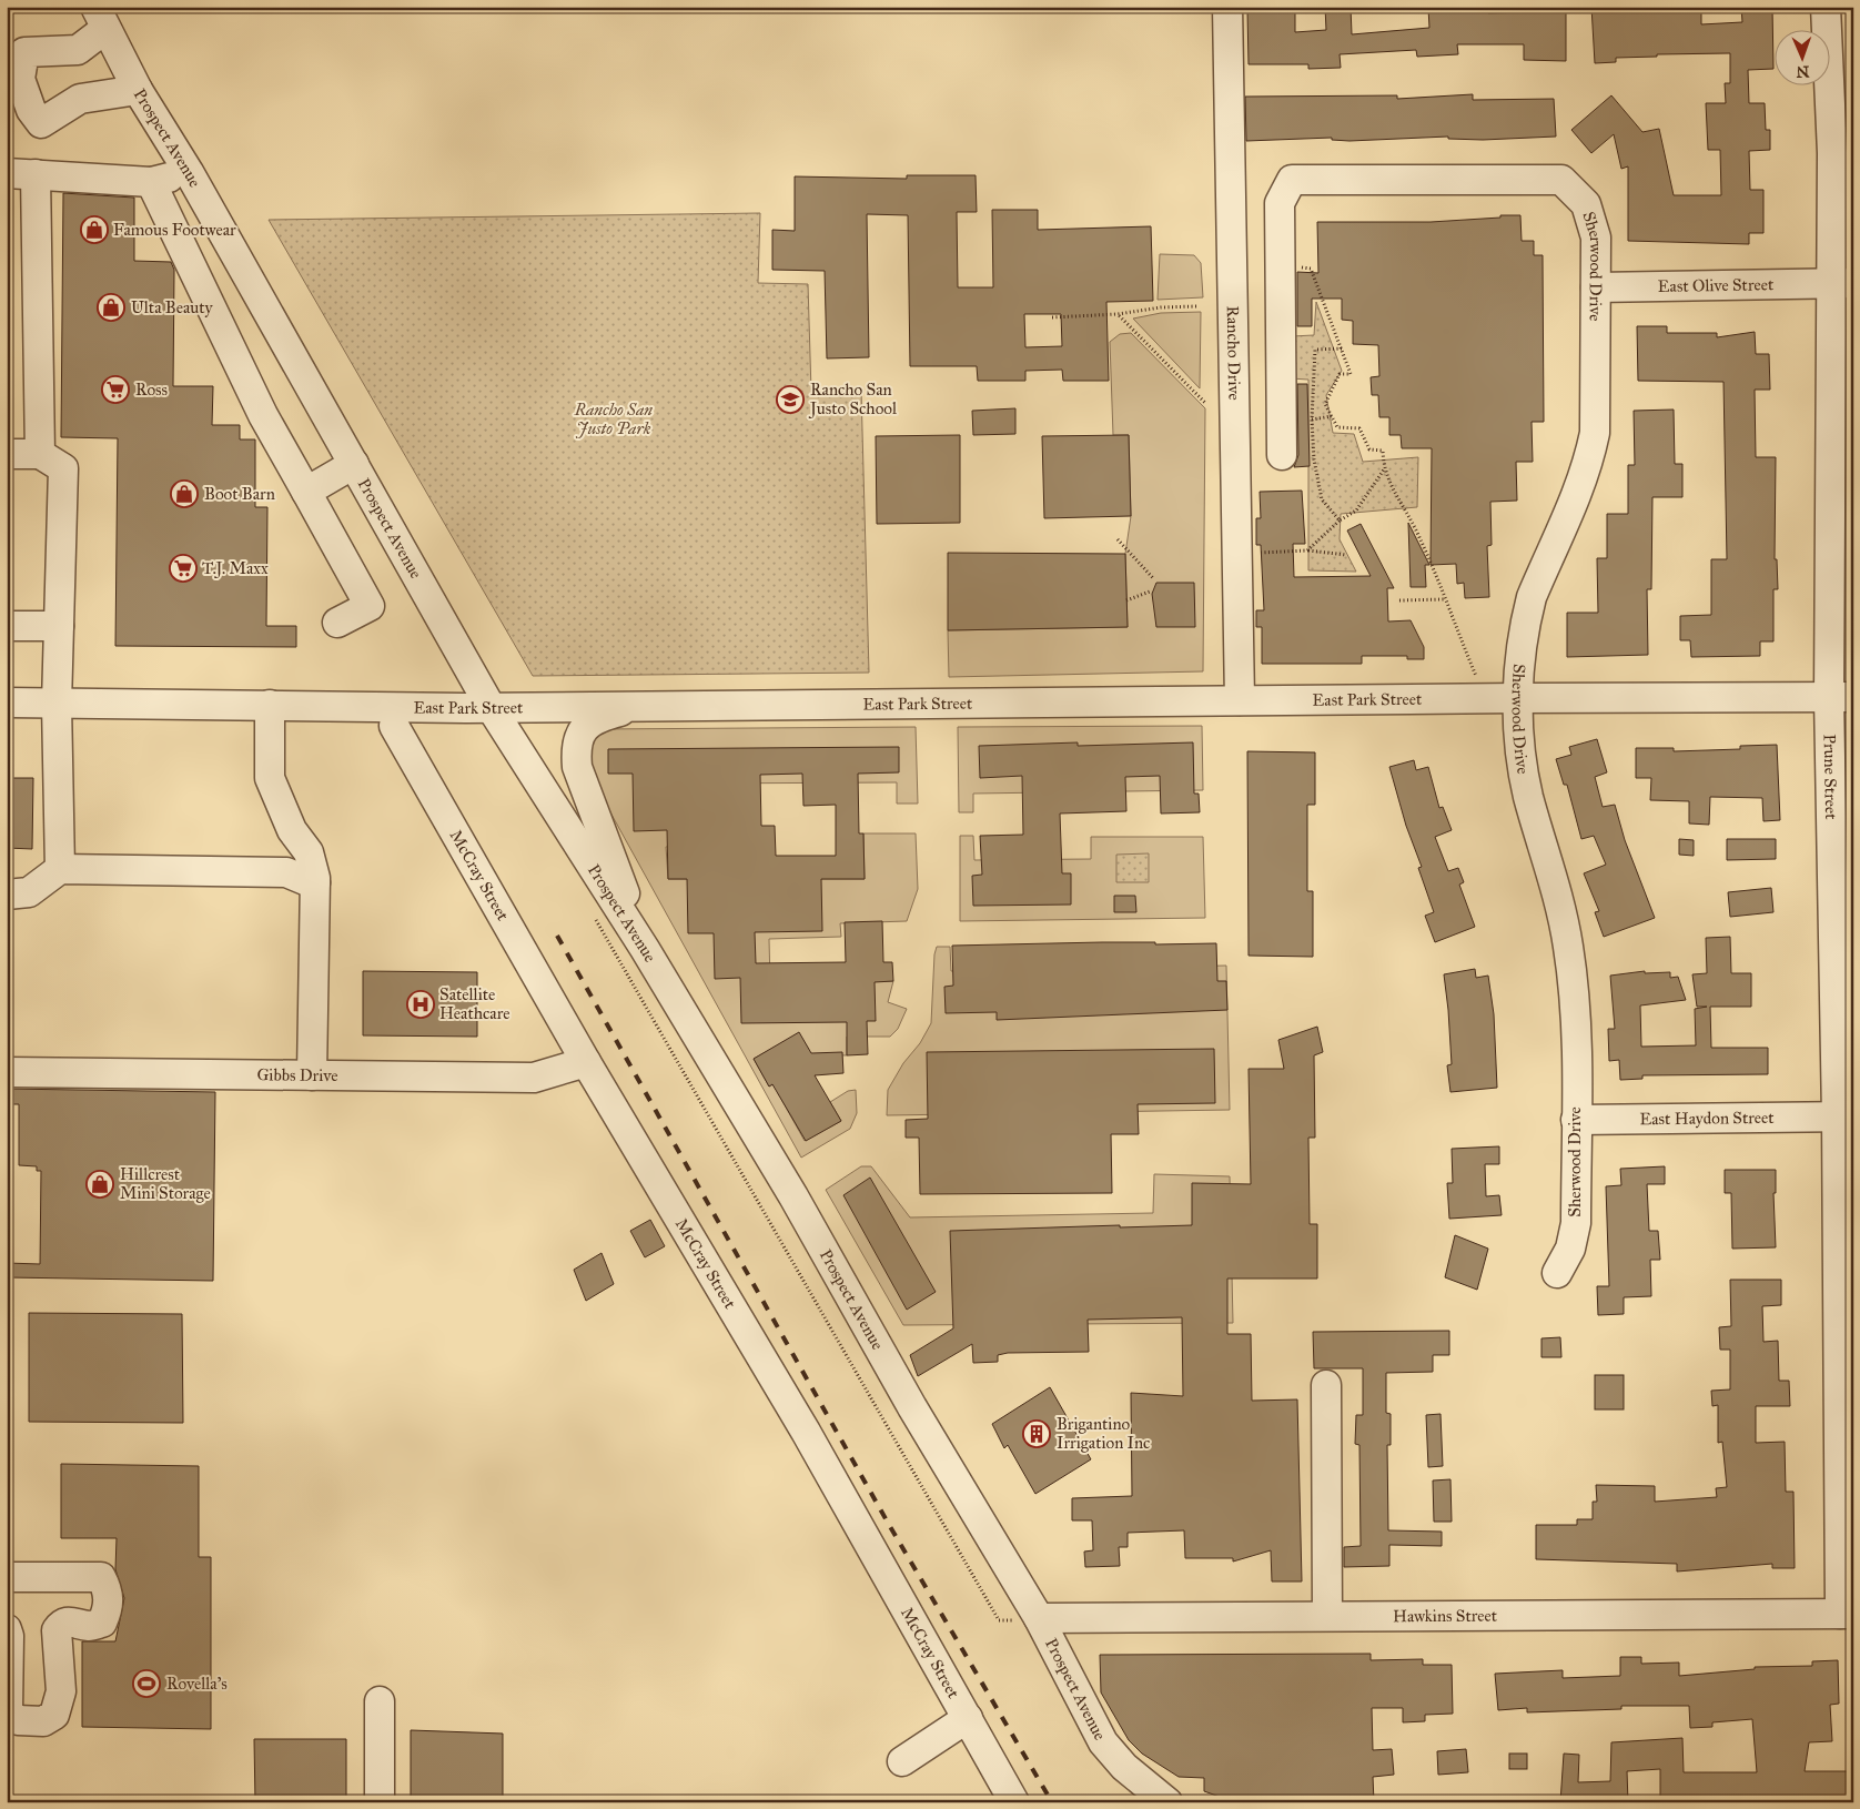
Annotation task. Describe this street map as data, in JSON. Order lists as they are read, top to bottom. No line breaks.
{"streets":{"street":["Prospect Avenue","Sherwood Drive","East Olive Street","Rancho Drive","East Park Street","Prune Street","McCray Street","Gibbs Drive","East Haydon Street","Hawkins Street"]},"crossings":[["Prospect Avenue","East Park Street"],["Prospect Avenue","Hawkins Street"],["Sherwood Drive","East Olive Street"],["Sherwood Drive","East Park Street"],["Sherwood Drive","East Haydon Street"],["East Olive Street","Prune Street"],["Rancho Drive","East Park Street"],["East Park Street","Prune Street"],["Prune Street","East Haydon Street"],["Prune Street","Hawkins Street"],["McCray Street","Gibbs Drive"]],"parks":["Rancho San Justo Park"],"places":{"shop":["Famous Footwear","Ulta Beauty","Boot Barn","Hillcrest Mini Storage"],"supermarket":["Ross","T.J. Maxx"],"school or university":["Rancho San Justo School"],"hospital":["Satellite Heathcare"],"building":["Brigantino Irrigation Inc"],"sports":["Rovella's"]},"north":"bottom"}
